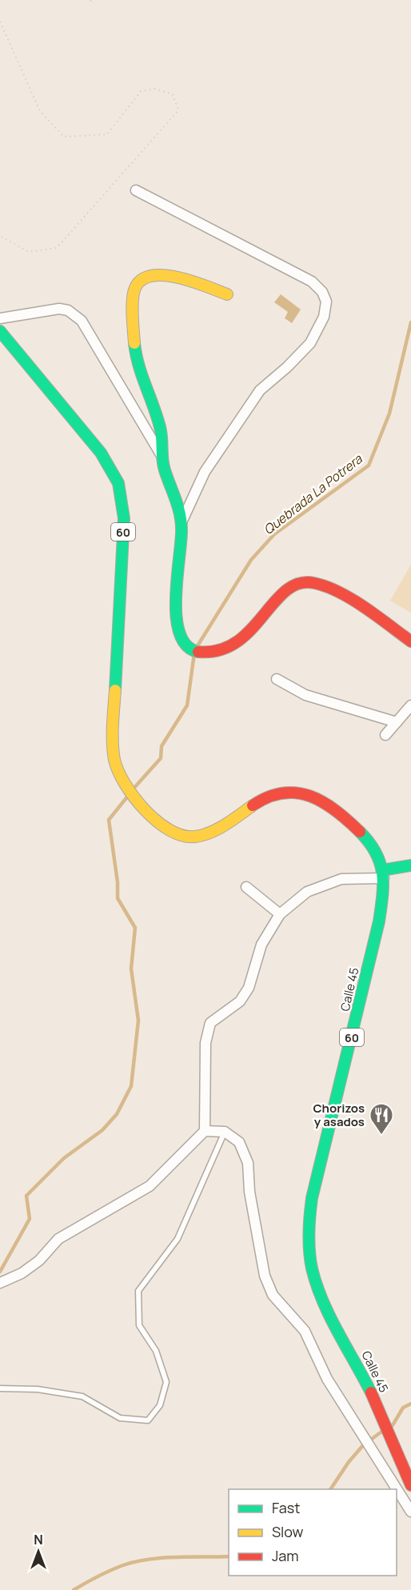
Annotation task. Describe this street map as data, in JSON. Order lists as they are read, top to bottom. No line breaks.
{"streets":{"main road":["60","Calle 45"]},"water":["Quebrada La Potrera"],"places":{"restaurant":["Chorizos y asados"]},"legend":["Fast","Slow","Jam"],"north":"top"}
